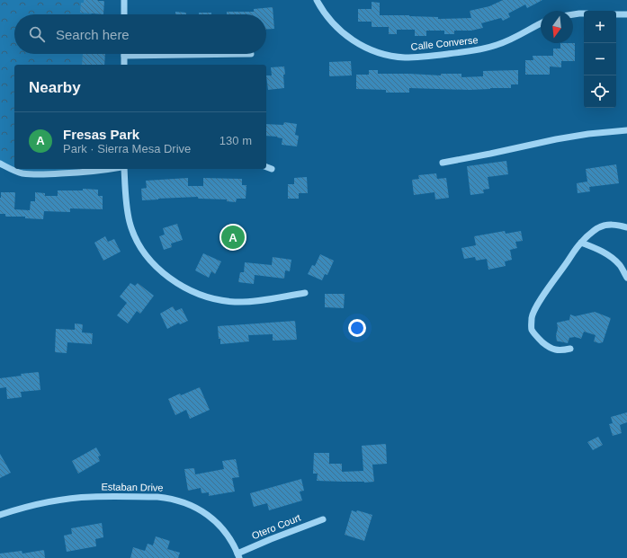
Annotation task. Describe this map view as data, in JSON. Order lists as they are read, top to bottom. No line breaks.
{"streets":{"street":["Calle Converse","Estaban Drive","Otero Court"]},"crossings":[["Estaban Drive","Otero Court"]],"north":"bottom","page":{"map_buttons":["+","−"],"search":"Search here","heading":"Nearby","list":[{"mark":"A","name":"Fresas Park","note":"Park · Sierra Mesa Drive","value":"130 m"}],"pins":"A"}}
